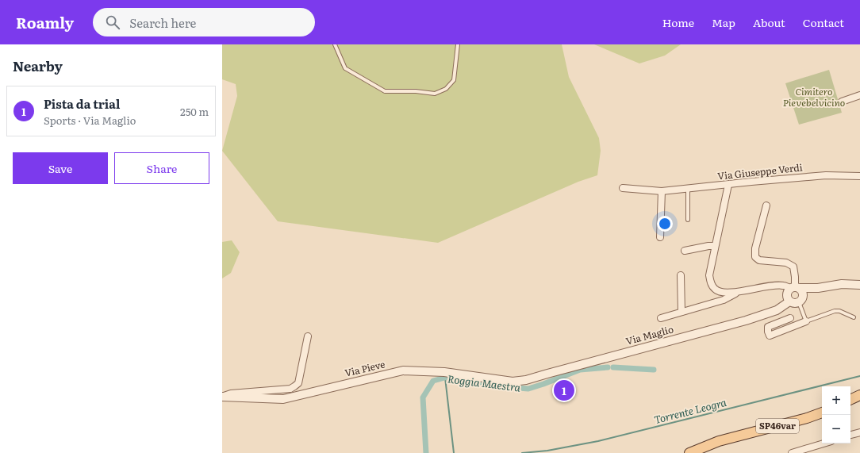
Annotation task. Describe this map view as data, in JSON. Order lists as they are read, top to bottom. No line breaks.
{"streets":{"main road":["SP46var"],"street":["Via Giuseppe Verdi","Via Maglio","Via Pieve"]},"crossings":[["Via Maglio","Via Pieve"]],"water":["Roggia Maestra","Torrente Leogra"],"parks":["Cimitero Pievebelvicino"],"page":{"header":"Roamly","search":"Search here","nav":["Home","Map","About","Contact"],"heading":"Nearby","list":[{"mark":"1","name":"Pista da trial","note":"Sports · Via Maglio","value":"250 m"}],"buttons":["Save","Share"],"pins":"1","map_buttons":["+","−"]}}
